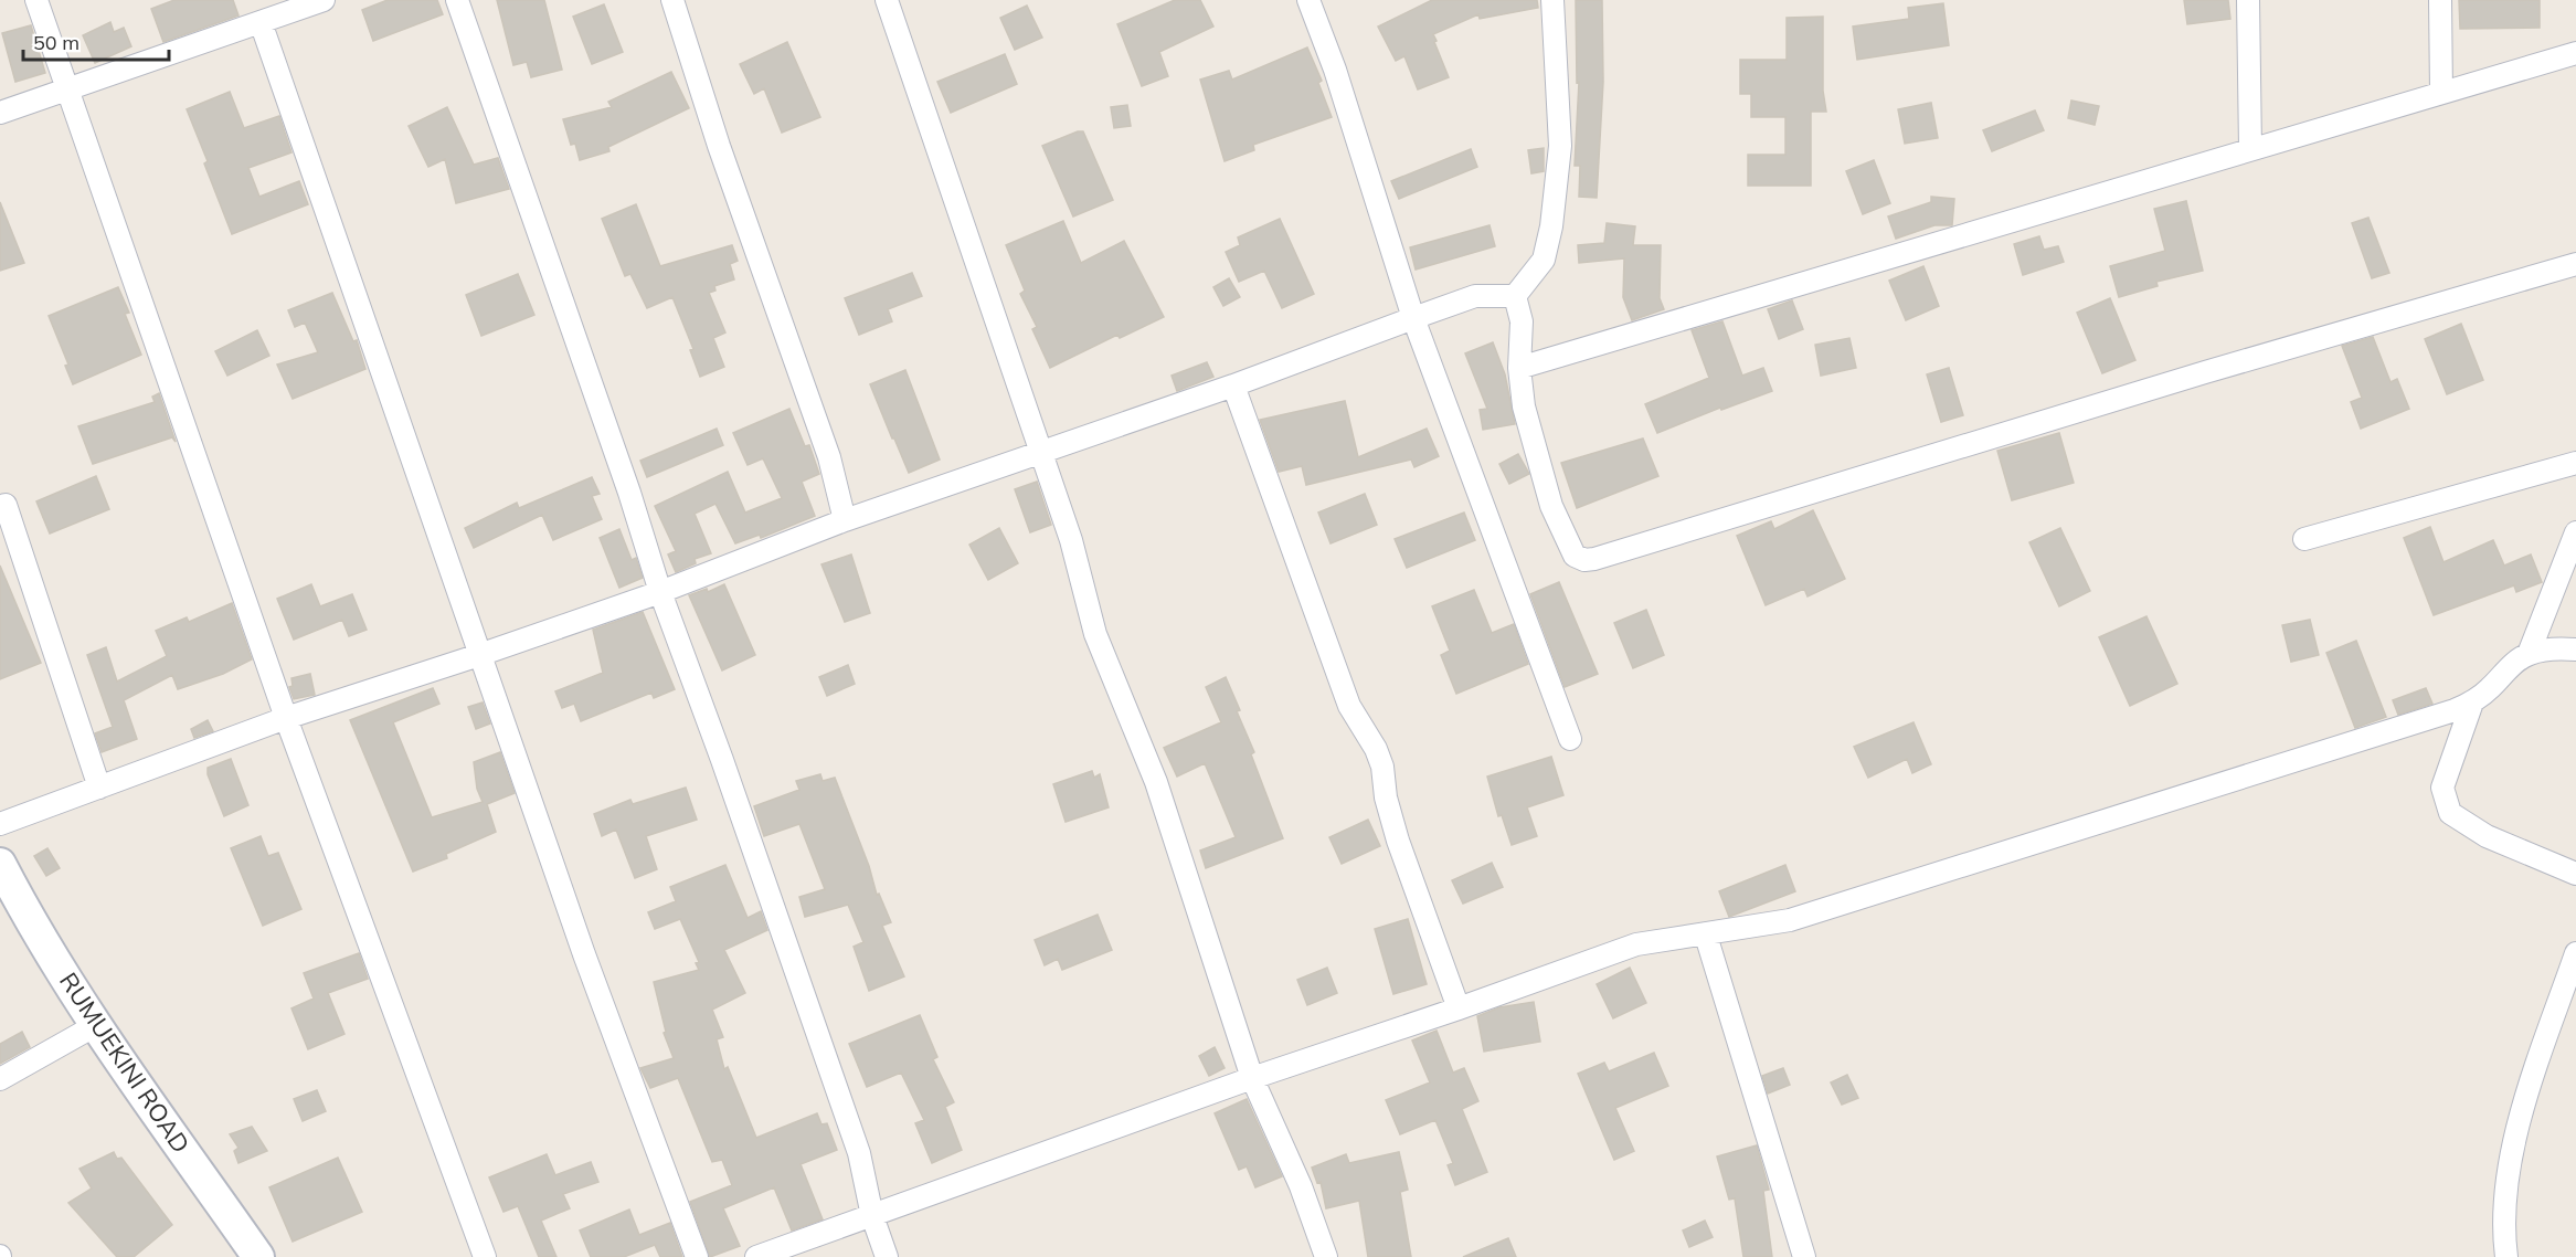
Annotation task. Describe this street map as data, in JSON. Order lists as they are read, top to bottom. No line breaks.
{"streets":{"street":["RUMUEKINI ROAD"]},"scale_bar":"50 m"}
